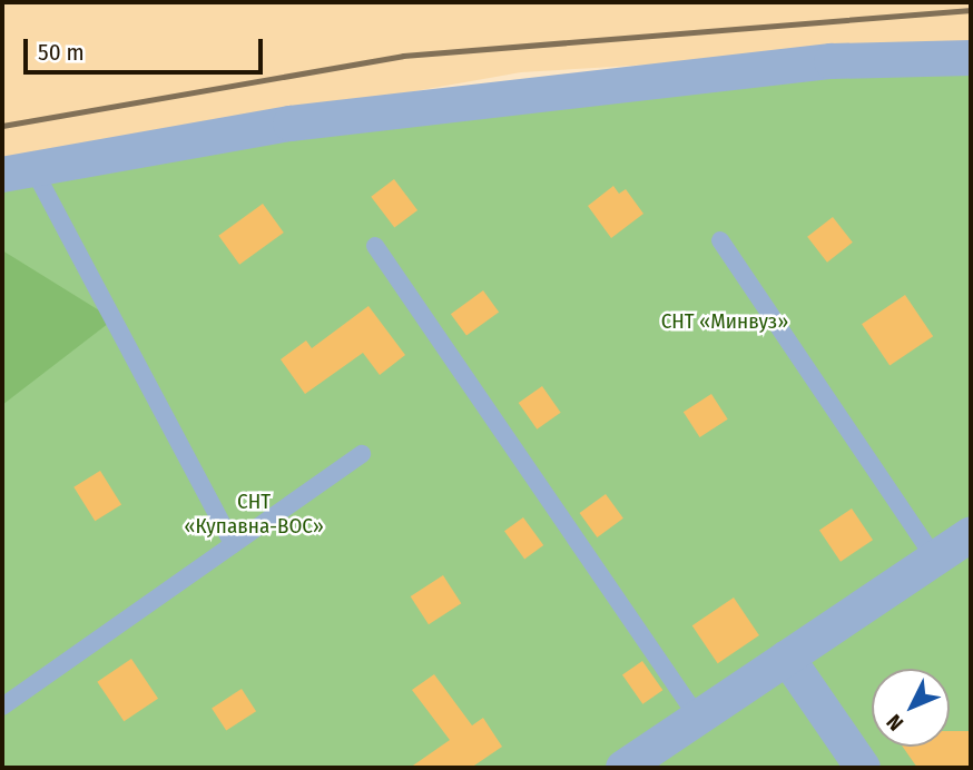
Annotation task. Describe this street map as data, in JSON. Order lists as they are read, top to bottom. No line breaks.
{"parks":["СНТ «Минвуз»","СНТ «Купавна-ВОС»"],"scale_bar":"50 m","north":"bottom left"}
